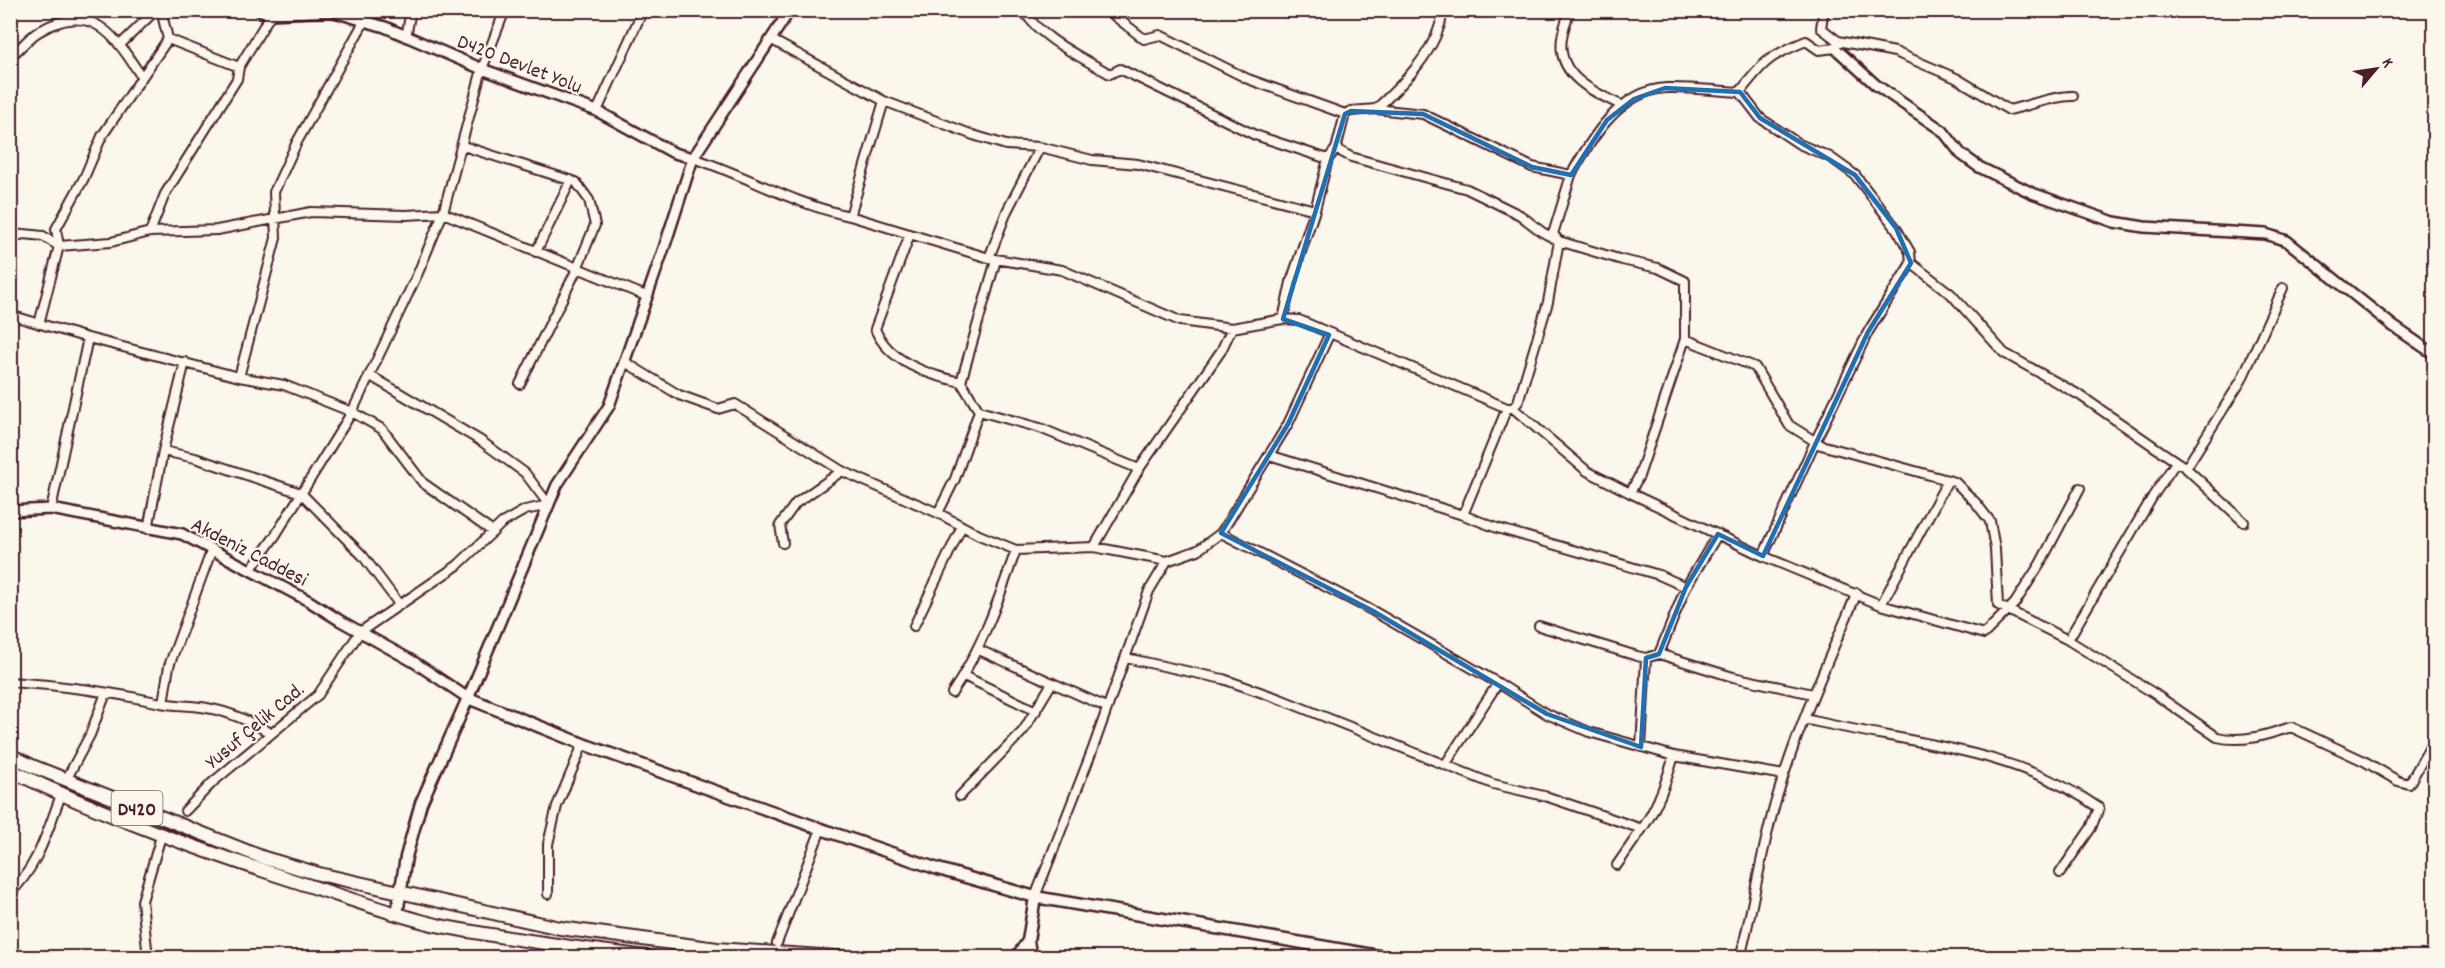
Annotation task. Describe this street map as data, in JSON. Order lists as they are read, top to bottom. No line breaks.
{"streets":{"main road":["D420"],"street":["D420 Devlet Yolu","Akdeniz Caddesi","Yusuf Çelik Cad."]},"crossings":[["Akdeniz Caddesi","Yusuf Çelik Cad."]],"north":"top right"}
